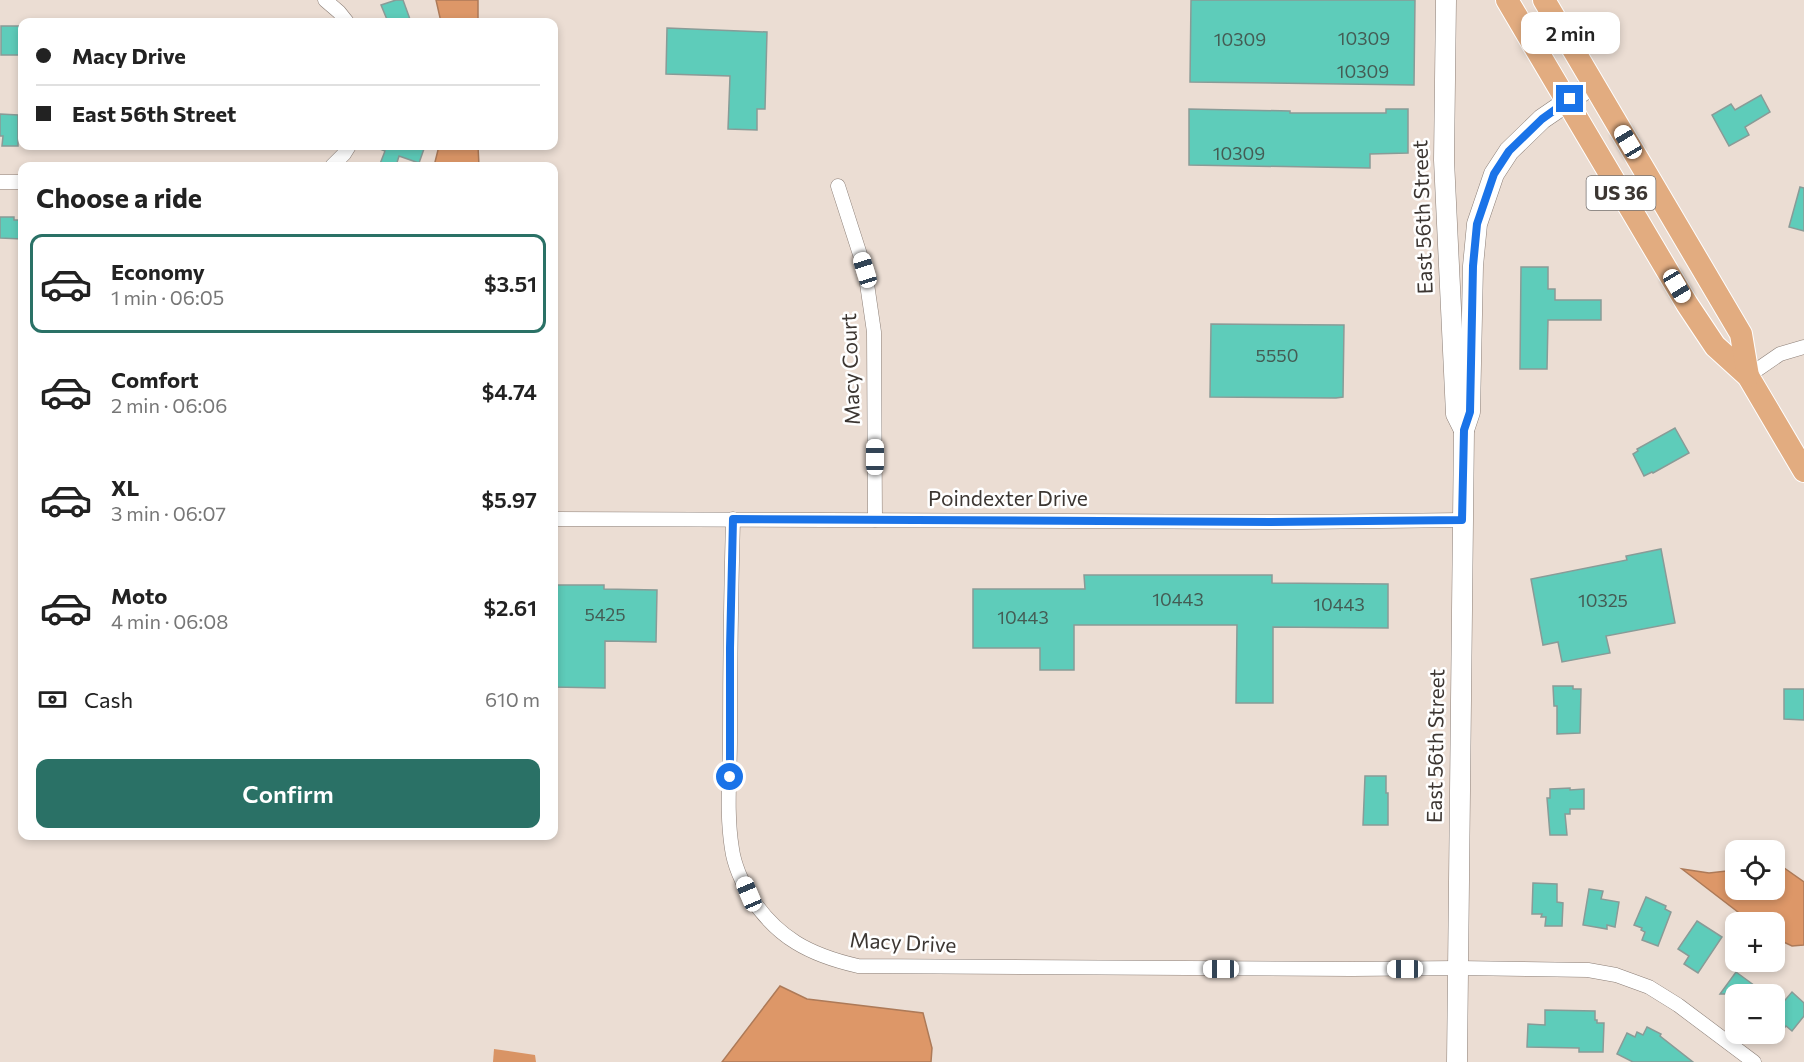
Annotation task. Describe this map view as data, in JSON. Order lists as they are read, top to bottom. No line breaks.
{"streets":{"main road":["US 36","East 56th Street"],"street":["Macy Court","Poindexter Drive","Macy Drive"]},"crossings":[["US 36","East 56th Street"],["East 56th Street","Poindexter Drive"],["East 56th Street","Macy Drive"],["Macy Court","Poindexter Drive"],["Poindexter Drive","Macy Drive"]],"house_numbers":["10309","10309","10309","10309","5550","10443","10325","10443","5425","10443"],"page":{"bubble":"2 min","banner":["Macy Drive","East 56th Street"],"heading":"Choose a ride","list":[{"name":"Economy","note":"1 min · 06:05","value":"$3.51"},{"name":"Comfort","note":"2 min · 06:06","value":"$4.74"},{"name":"XL","note":"3 min · 06:07","value":"$5.97"},{"name":"Moto","note":"4 min · 06:08","value":"$2.61"}],"pay":["Cash","610 m"],"buttons":"Confirm","map_buttons":["+","−"]}}
